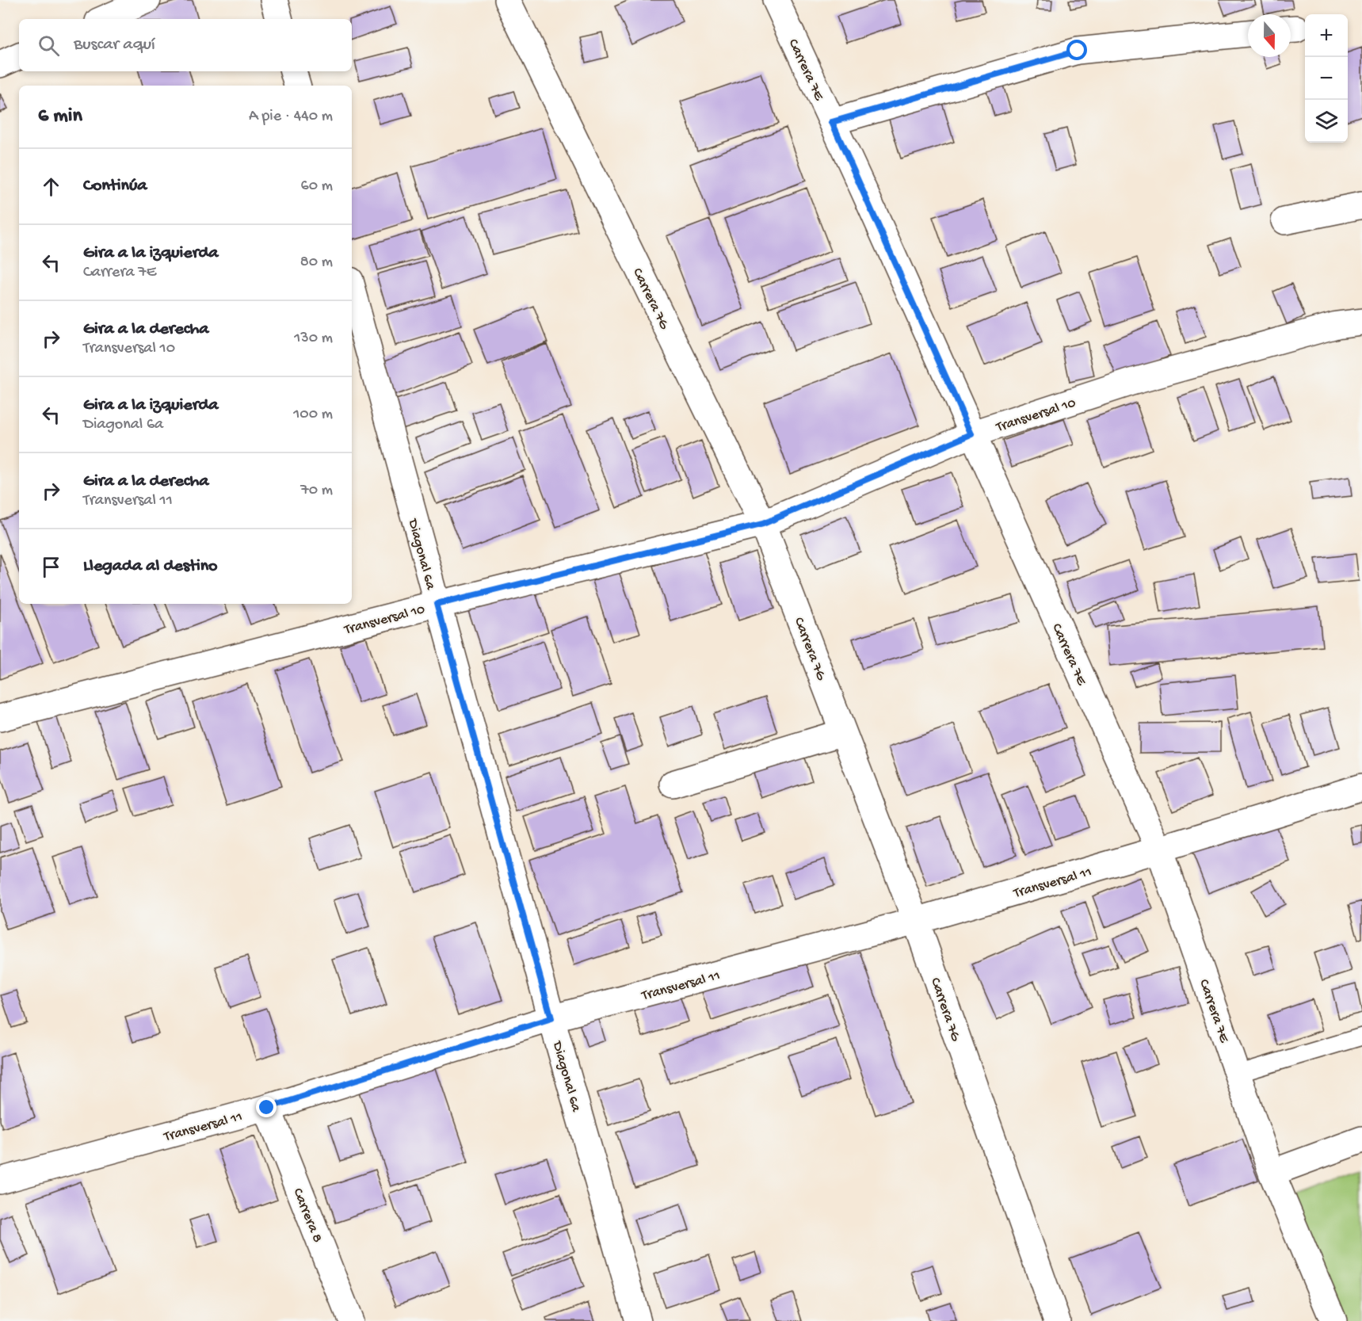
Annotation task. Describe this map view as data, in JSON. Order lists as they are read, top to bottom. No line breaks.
{"streets":{"street":["Carrera 7E","Carrera 7G","Transversal 10","Diagonal 6a","Transversal 11","Carrera 8"]},"crossings":[["Carrera 7E","Transversal 10"],["Carrera 7E","Transversal 11"],["Carrera 7G","Transversal 10"],["Carrera 7G","Transversal 11"],["Transversal 10","Diagonal 6a"],["Diagonal 6a","Transversal 11"],["Transversal 11","Carrera 8"]],"north":"bottom","page":{"map_buttons":["+","−"],"search":"Buscar aquí","heading":["6 min","A pie · 440 m"],"list":[["Continúa","60 m"],["Gira a la izquierda","Carrera 7E","80 m"],["Gira a la derecha","Transversal 10","130 m"],["Gira a la izquierda","Diagonal 6a","100 m"],["Gira a la derecha","Transversal 11","70 m"],"Llegada al destino"]}}
